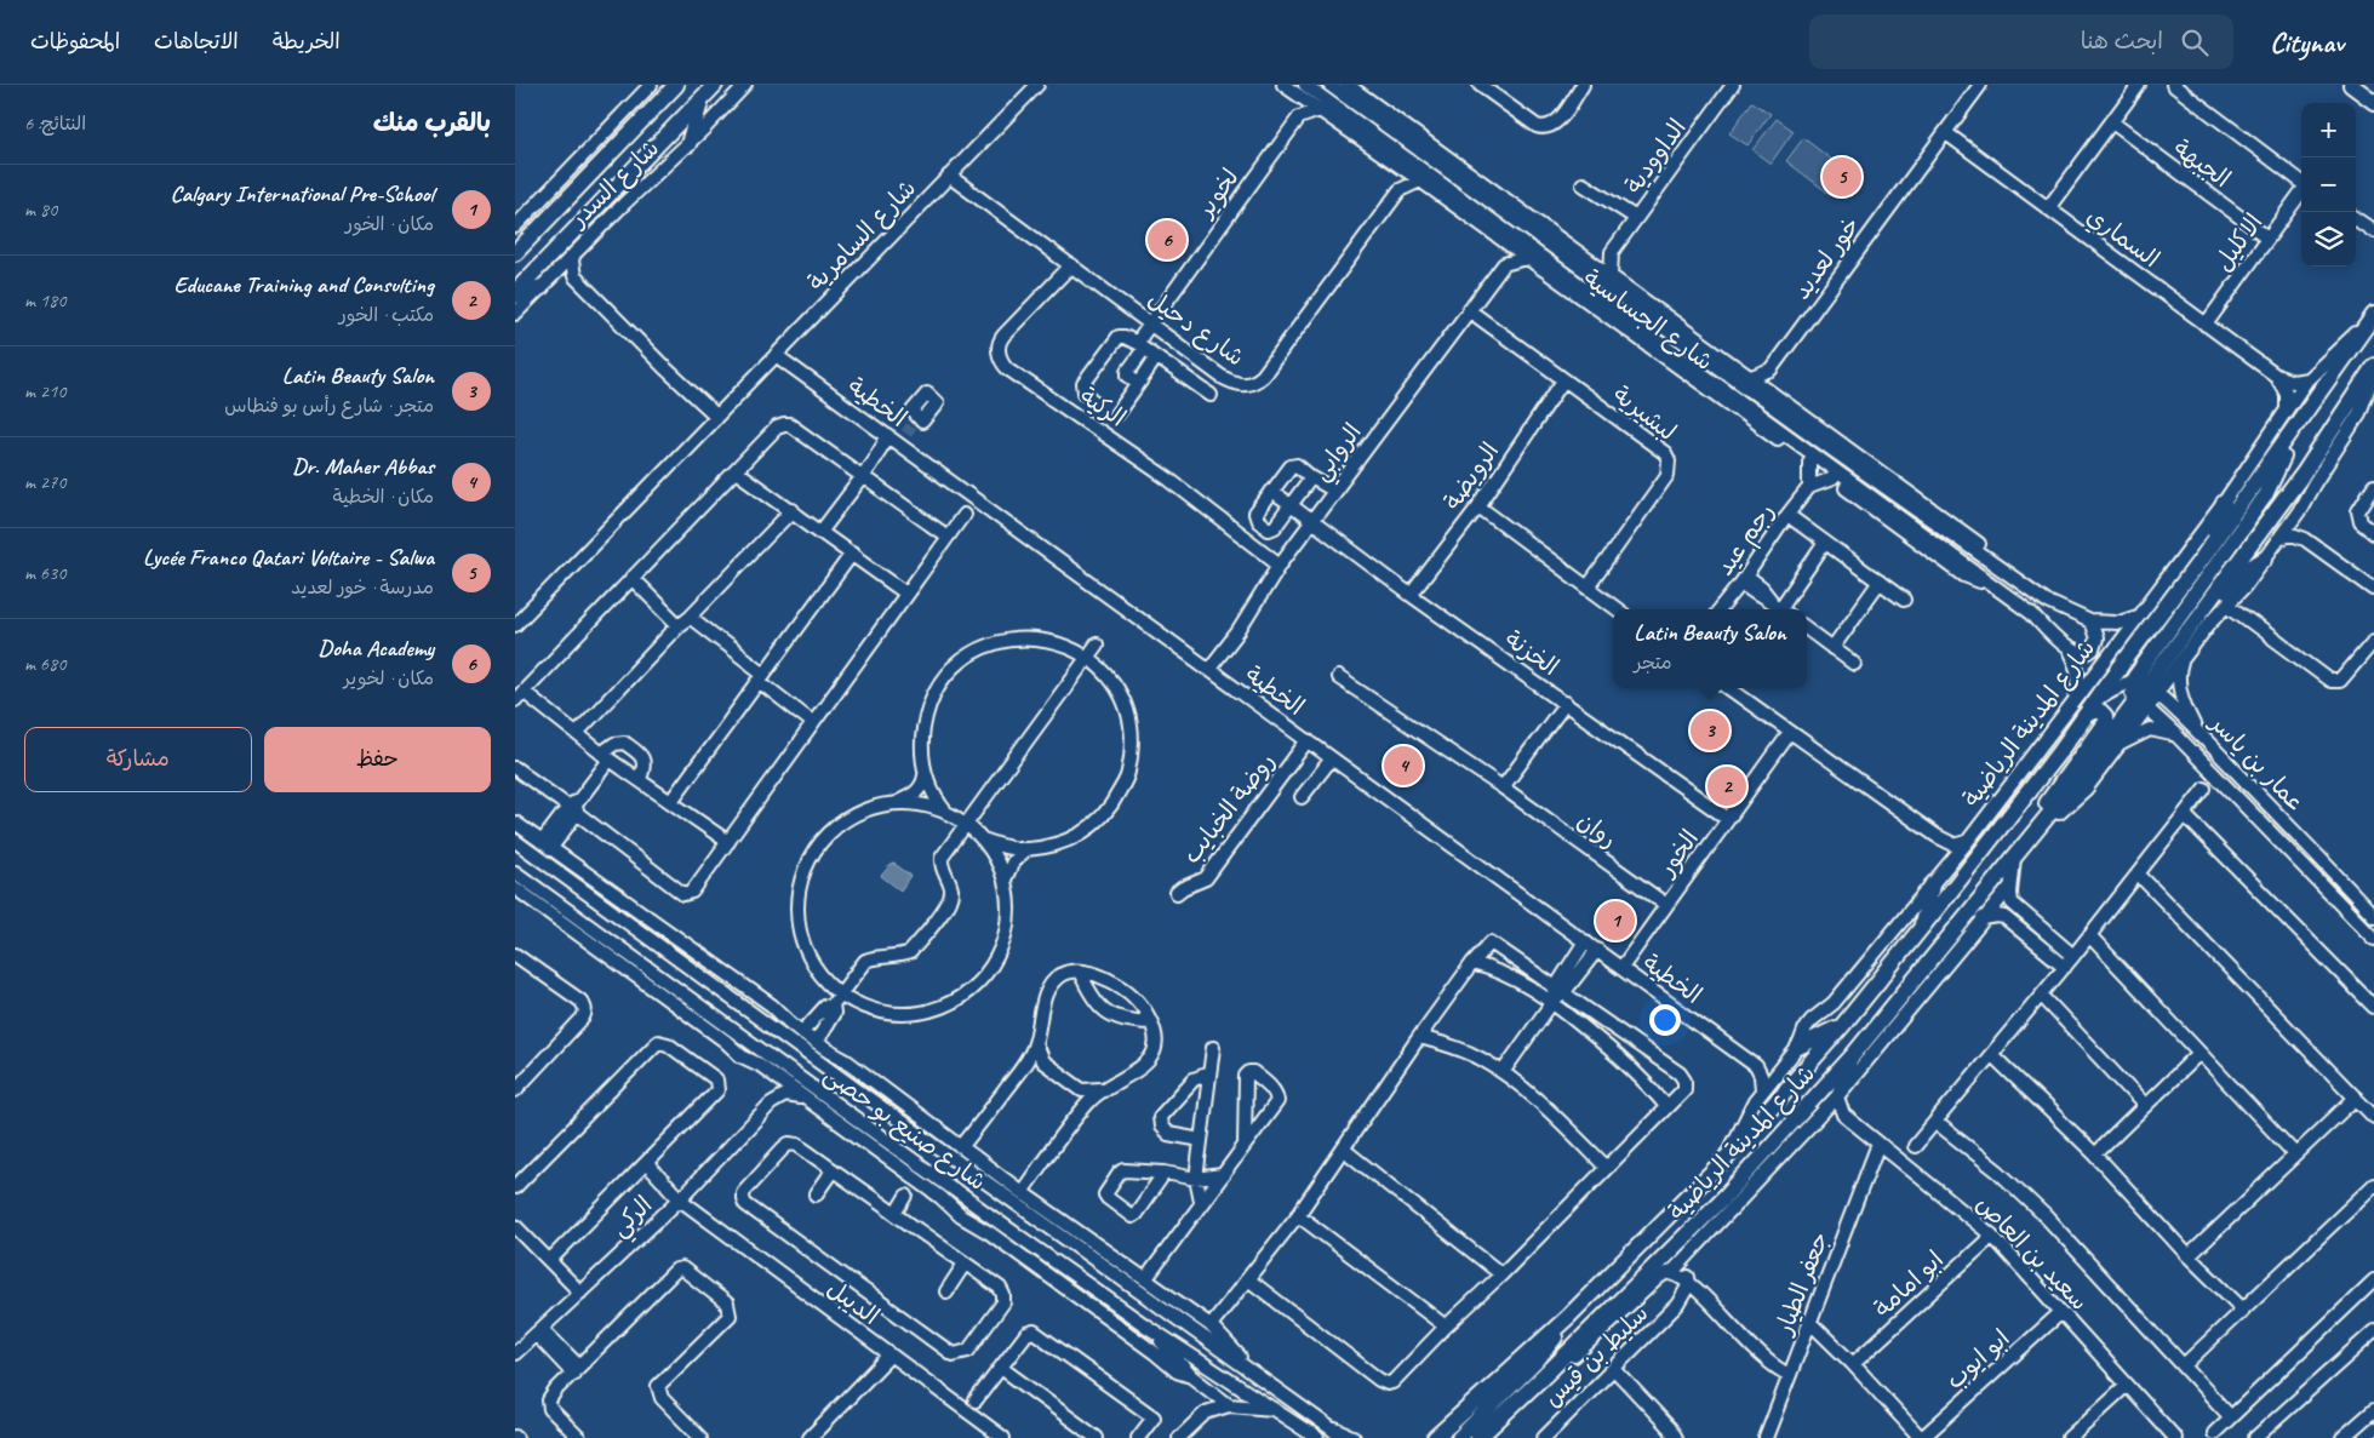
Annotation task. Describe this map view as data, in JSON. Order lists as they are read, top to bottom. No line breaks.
{"streets":{"main road":["شارع السدر","شارع المدينة الرياضية"],"street":["الداوودية","الجبهة","لخوير","شارع السامرية","السماري","الاكليل","خور لعديد","شارع الجساسية","شارع دحيل","الخطية","الركية","لبشيرية","الروابي","الرويضة","رجم عيد","الخزنة","عمار بن ياسر","روضة الخبايب","روان","الخور","شارع صنيع بو حصى","الركي","سعيد بن العاص","جعفر الطيار","ابو امامة","الديبل","سليط بن قيس","ابو ايوب"]},"crossings":[["الجبهة","الاكليل"],["لخوير","شارع دحيل"],["شارع السامرية","شارع دحيل"],["شارع السامرية","الخطية"],["السماري","الاكليل"],["السماري","خور لعديد"],["السماري","شارع المدينة الرياضية"],["خور لعديد","شارع الجساسية"],["شارع الجساسية","شارع دحيل"],["شارع الجساسية","رجم عيد"],["شارع دحيل","الركية"],["الخطية","الروابي"],["الخطية","شارع المدينة الرياضية"],["الخطية","روضة الخبايب"],["الخطية","الخور"],["الركية","الروابي"],["لبشيرية","الروابي"],["لبشيرية","الرويضة"],["الروابي","الخزنة"],["الرويضة","الخزنة"],["الخزنة","الخور"],["شارع المدينة الرياضية","عمار بن ياسر"],["شارع المدينة الرياضية","سليط بن قيس"],["روان","الخور"],["الركي","الديبل"],["سعيد بن العاص","جعفر الطيار"],["سعيد بن العاص","ابو امامة"],["سعيد بن العاص","ابو ايوب"]],"page":{"header":"Citynav","search":"ابحث هنا","nav":["الخريطة","الاتجاهات","المحفوظات"],"heading":["بالقرب منك","النتائج: 6"],"map_buttons":["+","−"],"pins":["5","6","3","4","2","1"],"list":[{"mark":"1","name":"Calgary International Pre-School","note":"مكان · الخور","value":"80 m"},{"mark":"2","name":"Educane Training and Consulting","note":"مكتب · الخور","value":"180 m"},{"mark":"3","name":"Latin Beauty Salon","note":"متجر · شارع رأس بو فنطاس","value":"210 m"},{"mark":"4","name":"Dr. Maher Abbas","note":"مكان · الخطية","value":"270 m"},{"mark":"5","name":"Lycée Franco Qatari Voltaire - Salwa","note":"مدرسة · خور لعديد","value":"630 m"},{"mark":"6","name":"Doha Academy","note":"مكان · لخوير","value":"680 m"}],"popup":["Latin Beauty Salon","متجر"],"buttons":["حفظ","مشاركة"]}}
